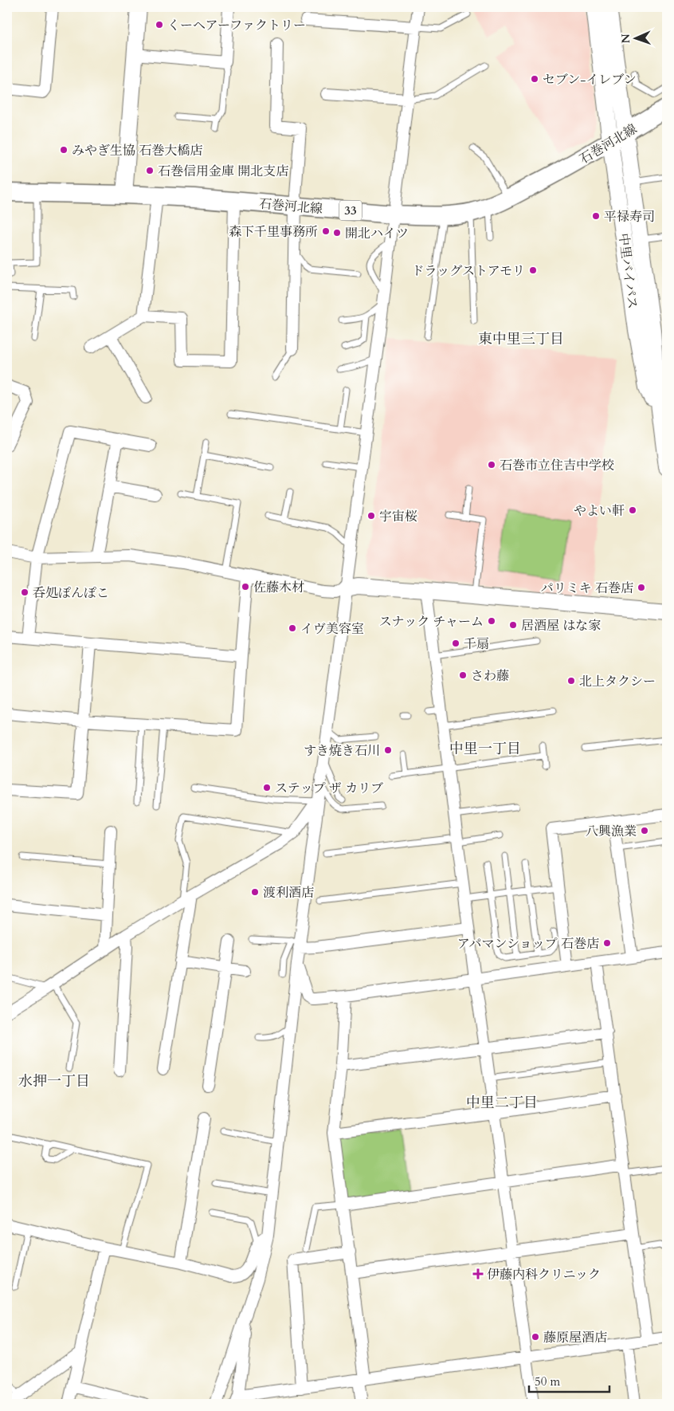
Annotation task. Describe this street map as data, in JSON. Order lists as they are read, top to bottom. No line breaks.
{"streets":{"main road":["石巻河北線","33"],"street":["中里バイパス"]},"crossings":[["石巻河北線","中里バイパス"]],"districts":["東中里三丁目","中里一丁目","水押一丁目","中里二丁目"],"places":{"other":["くーヘアーファクトリー","セブン-イレブン","みやぎ生協 石巻大橋店","石巻信用金庫 開北支店","平禄寿司","森下千里事務所","開北ハイツ","ドラッグストアモリ","石巻市立住吉中学校","やよい軒","宇宙桜","佐藤木材","パリミキ 石巻店","呑処ぽんぽこ","スナック チャーム","居酒屋 はな家","イヴ美容室","千扇","さわ藤","北上タクシー","すき焼き石川","ステップ ザ カリブ","八興漁業","渡利酒店","アパマンショップ 石巻店","藤原屋酒店"],"health":["伊藤内科クリニック"]},"scale_bar":"50 m","north":"left"}
